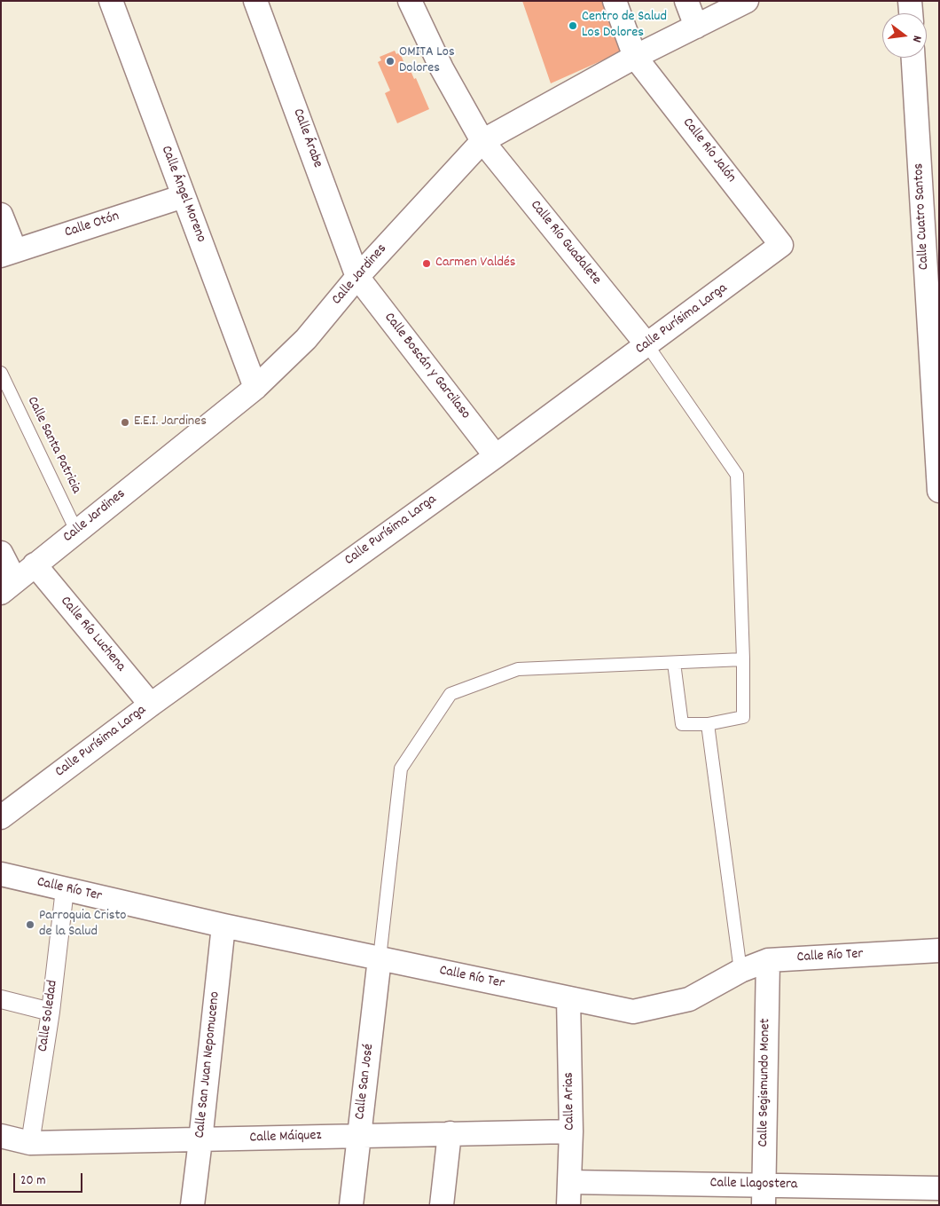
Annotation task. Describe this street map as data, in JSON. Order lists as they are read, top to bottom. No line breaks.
{"streets":{"street":["Calle Árabe","Calle Río Jalón","Calle Ángel Moreno","Calle Cuatro Santos","Calle Otón","Calle Río Guadalete","Calle Jardines","Calle Purísima Larga","Calle Boscán y Garcilaso","Calle Río Luchena","Calle Río Ter","Calle Soledad","Calle San Juan Nepomuceno","Calle San José","Calle Segismundo Monet","Calle Arias","Calle Máiquez","Calle Llagostera"],"lane":["Calle Santa Patricia"]},"crossings":[["Calle Árabe","Calle Jardines"],["Calle Árabe","Calle Boscán y Garcilaso"],["Calle Río Jalón","Calle Jardines"],["Calle Río Jalón","Calle Purísima Larga"],["Calle Ángel Moreno","Calle Otón"],["Calle Ángel Moreno","Calle Jardines"],["Calle Río Guadalete","Calle Jardines"],["Calle Río Guadalete","Calle Purísima Larga"],["Calle Jardines","Calle Boscán y Garcilaso"],["Calle Jardines","Calle Santa Patricia"],["Calle Jardines","Calle Río Luchena"],["Calle Purísima Larga","Calle Boscán y Garcilaso"],["Calle Purísima Larga","Calle Río Luchena"],["Calle Río Ter","Calle Soledad"],["Calle Río Ter","Calle San Juan Nepomuceno"],["Calle Río Ter","Calle San José"],["Calle Río Ter","Calle Segismundo Monet"],["Calle Río Ter","Calle Arias"],["Calle Soledad","Calle Máiquez"],["Calle San Juan Nepomuceno","Calle Máiquez"],["Calle San José","Calle Máiquez"],["Calle Segismundo Monet","Calle Llagostera"],["Calle Arias","Calle Máiquez"],["Calle Arias","Calle Llagostera"]],"places":["Centro de Salud Los Dolores","OMITA Los Dolores","Carmen Valdés","E.E.I. Jardines","Parroquia Cristo de la Salud"],"scale_bar":"20 m","north":"right"}
